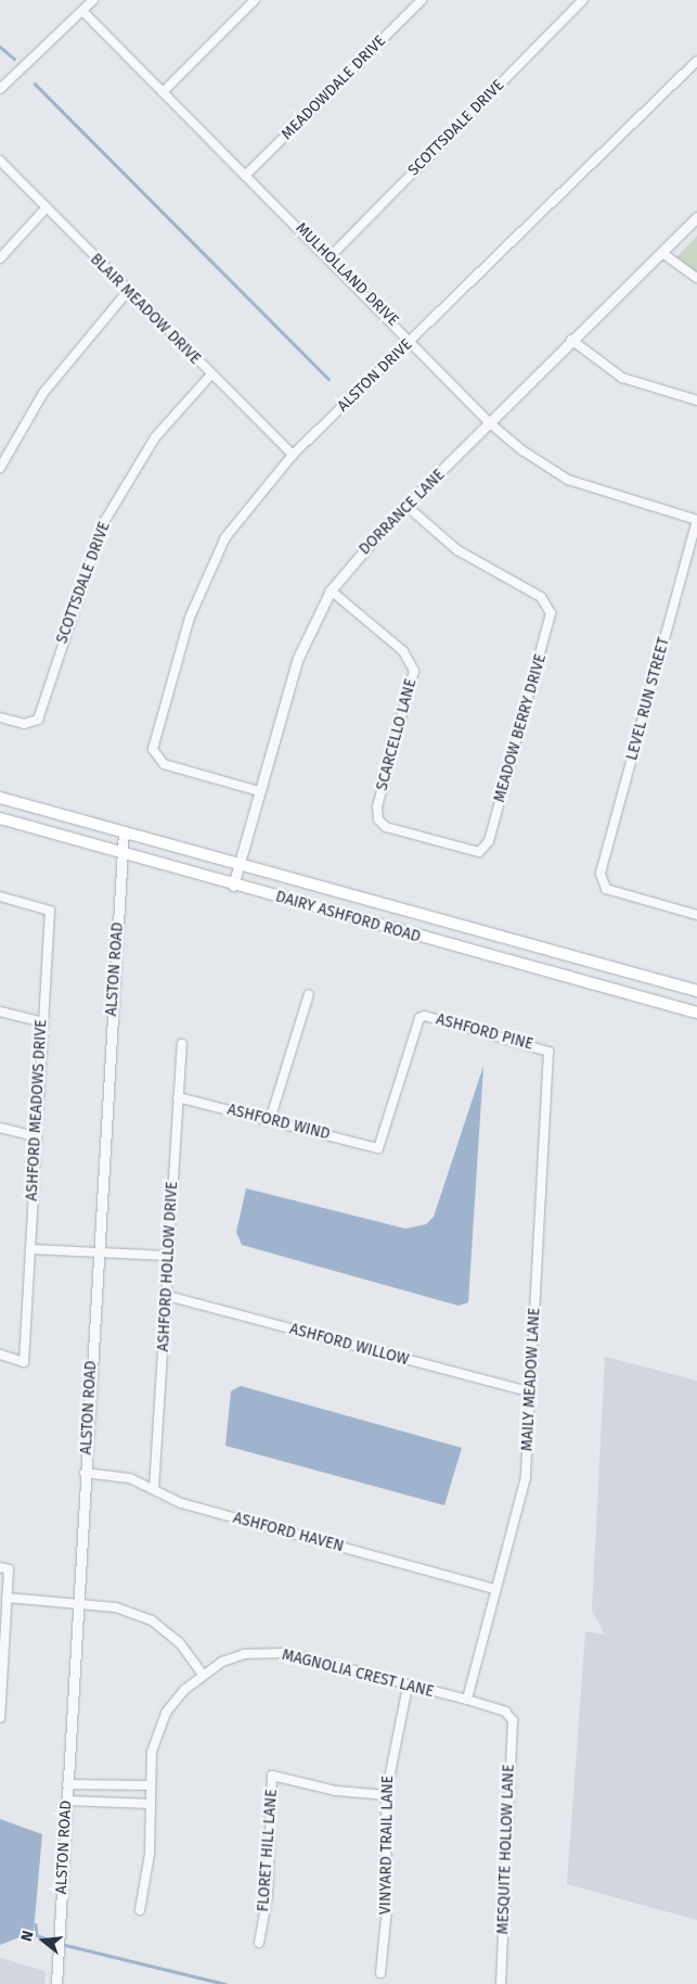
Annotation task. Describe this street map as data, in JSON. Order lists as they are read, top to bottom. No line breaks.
{"streets":{"main road":["DAIRY ASHFORD ROAD"],"street":["MEADOWDALE DRIVE","SCOTTSDALE DRIVE","MULHOLLAND DRIVE","BLAIR MEADOW DRIVE","ALSTON DRIVE","DORRANCE LANE","LEVEL RUN STREET","MEADOW BERRY DRIVE","SCARCELLO LANE","ALSTON ROAD","ASHFORD PINE","ASHFORD MEADOWS DRIVE","ASHFORD WIND","ASHFORD HOLLOW DRIVE","ASHFORD WILLOW","MAILY MEADOW LANE","ASHFORD HAVEN","MAGNOLIA CREST LANE","VINYARD TRAIL LANE","MESQUITE HOLLOW LANE","FLORET HILL LANE"]},"crossings":[["MEADOWDALE DRIVE","MULHOLLAND DRIVE"],["SCOTTSDALE DRIVE","MULHOLLAND DRIVE"],["SCOTTSDALE DRIVE","BLAIR MEADOW DRIVE"],["MULHOLLAND DRIVE","ALSTON DRIVE"],["MULHOLLAND DRIVE","DORRANCE LANE"],["MULHOLLAND DRIVE","LEVEL RUN STREET"],["BLAIR MEADOW DRIVE","ALSTON DRIVE"],["ALSTON DRIVE","DORRANCE LANE"],["DORRANCE LANE","MEADOW BERRY DRIVE"],["DORRANCE LANE","SCARCELLO LANE"],["DORRANCE LANE","DAIRY ASHFORD ROAD"],["MEADOW BERRY DRIVE","SCARCELLO LANE"],["DAIRY ASHFORD ROAD","ALSTON ROAD"],["ALSTON ROAD","ASHFORD HAVEN"],["ASHFORD PINE","ASHFORD WIND"],["ASHFORD PINE","MAILY MEADOW LANE"],["ASHFORD WIND","ASHFORD HOLLOW DRIVE"],["ASHFORD HOLLOW DRIVE","ASHFORD WILLOW"],["ASHFORD HOLLOW DRIVE","ASHFORD HAVEN"],["ASHFORD WILLOW","MAILY MEADOW LANE"],["MAILY MEADOW LANE","ASHFORD HAVEN"],["MAILY MEADOW LANE","MAGNOLIA CREST LANE"],["MAGNOLIA CREST LANE","VINYARD TRAIL LANE"],["MAGNOLIA CREST LANE","MESQUITE HOLLOW LANE"],["VINYARD TRAIL LANE","FLORET HILL LANE"]],"north":"left"}
